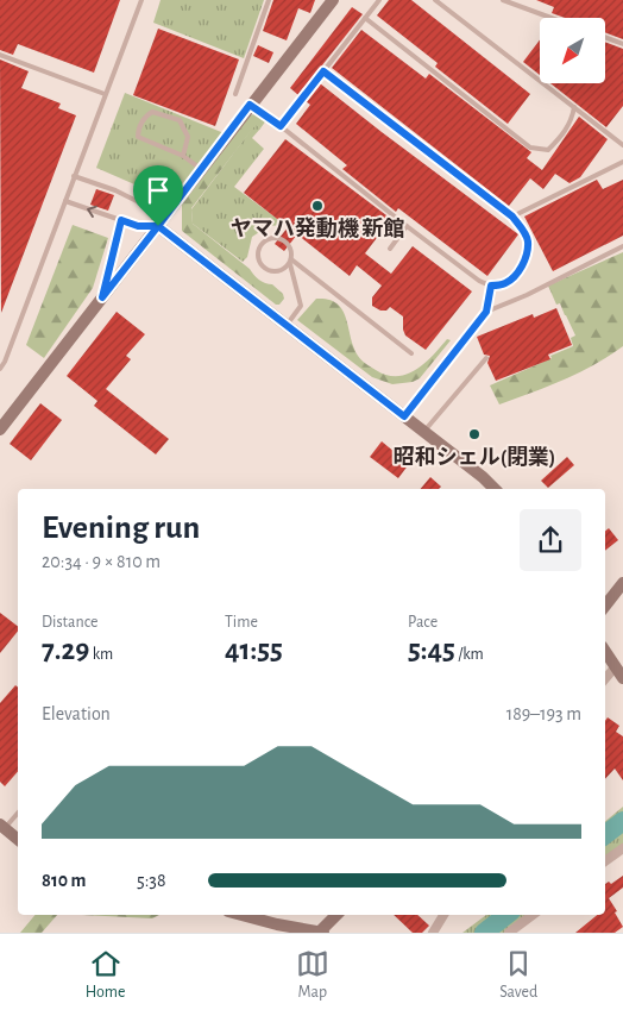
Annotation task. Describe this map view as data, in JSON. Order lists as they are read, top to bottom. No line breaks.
{"places":["ヤマハ発動機 新館","昭和シェル(閉業)"],"north":"bottom left","page":{"heading":["Evening run","20:34 · 9 × 810 m"],"stats":[["Distance","7.29 km"],["Time","41:55"],["Pace","5:45 /km"]],"chart":["Elevation","189–193 m"],"list":[{"name":"810 m","note":"5:38"}],"tabs":["Home","Map","Saved"]}}
